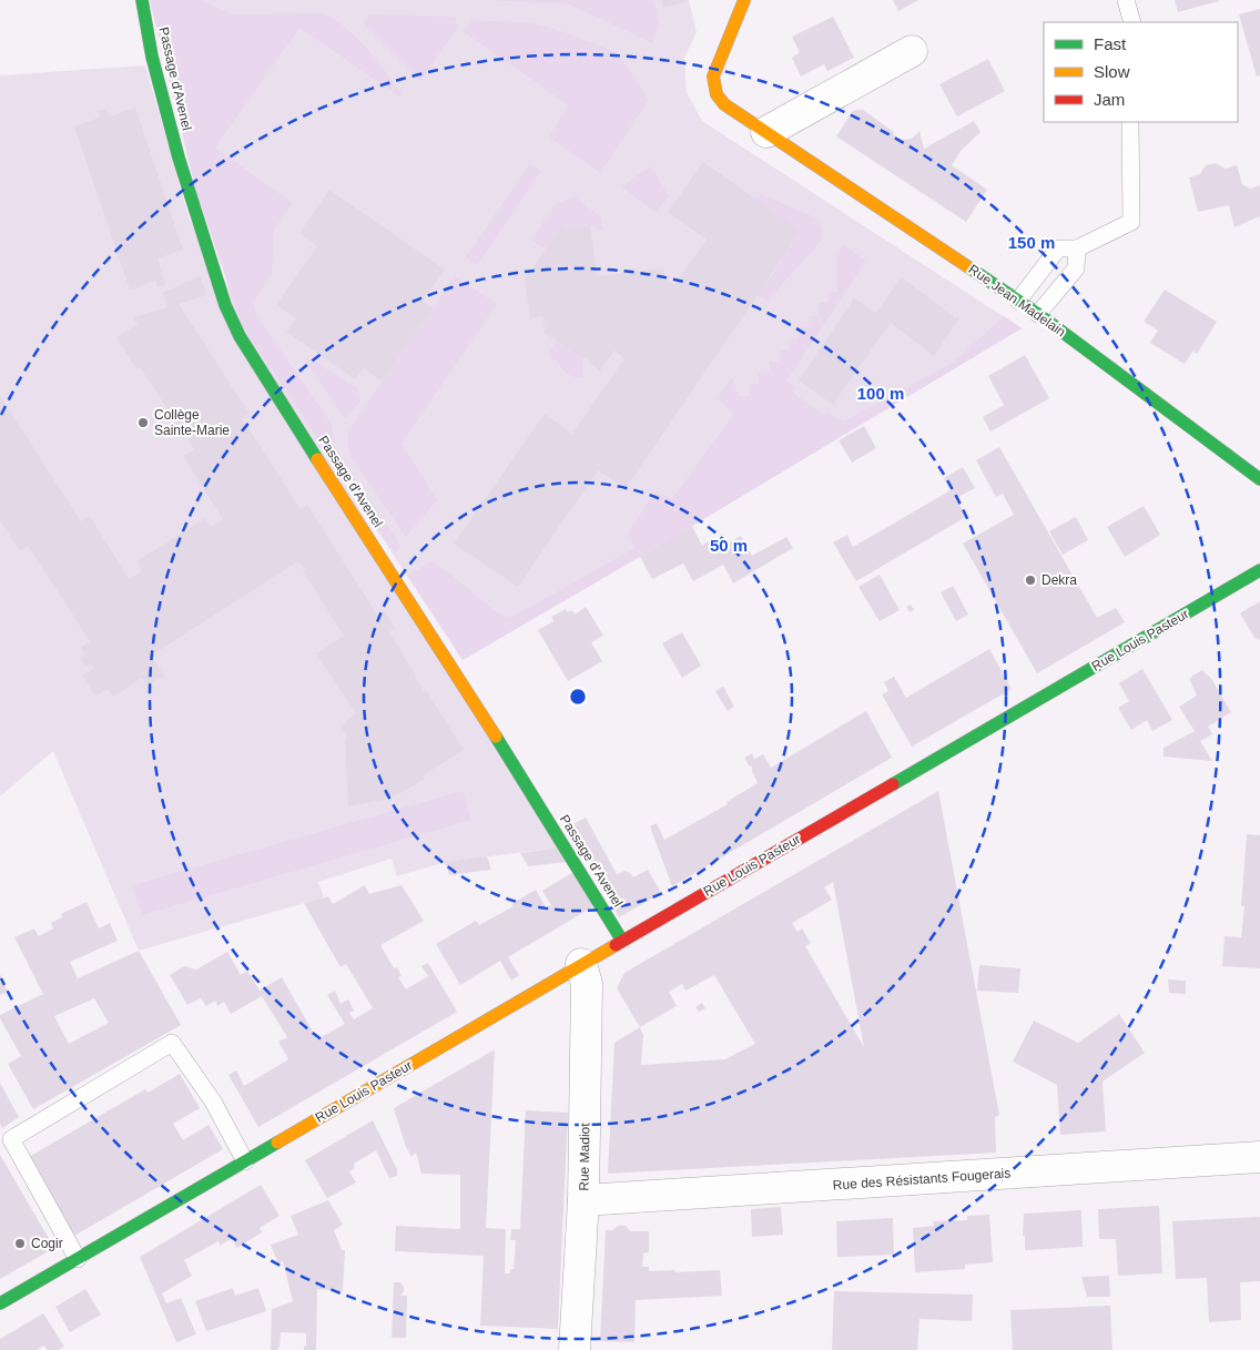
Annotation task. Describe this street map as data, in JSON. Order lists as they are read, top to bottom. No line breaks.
{"streets":{"street":["Passage d'Avenel","Rue Jean Madelain","Rue Louis Pasteur","Rue Madiot","Rue des Résistants Fougerais"]},"crossings":[["Passage d'Avenel","Rue Louis Pasteur"],["Rue Louis Pasteur","Rue Madiot"],["Rue Madiot","Rue des Résistants Fougerais"]],"places":["Collège Sainte-Marie","Dekra","Cogir"],"legend":["Fast","Slow","Jam"],"rings":["150 m","100 m","50 m"]}
